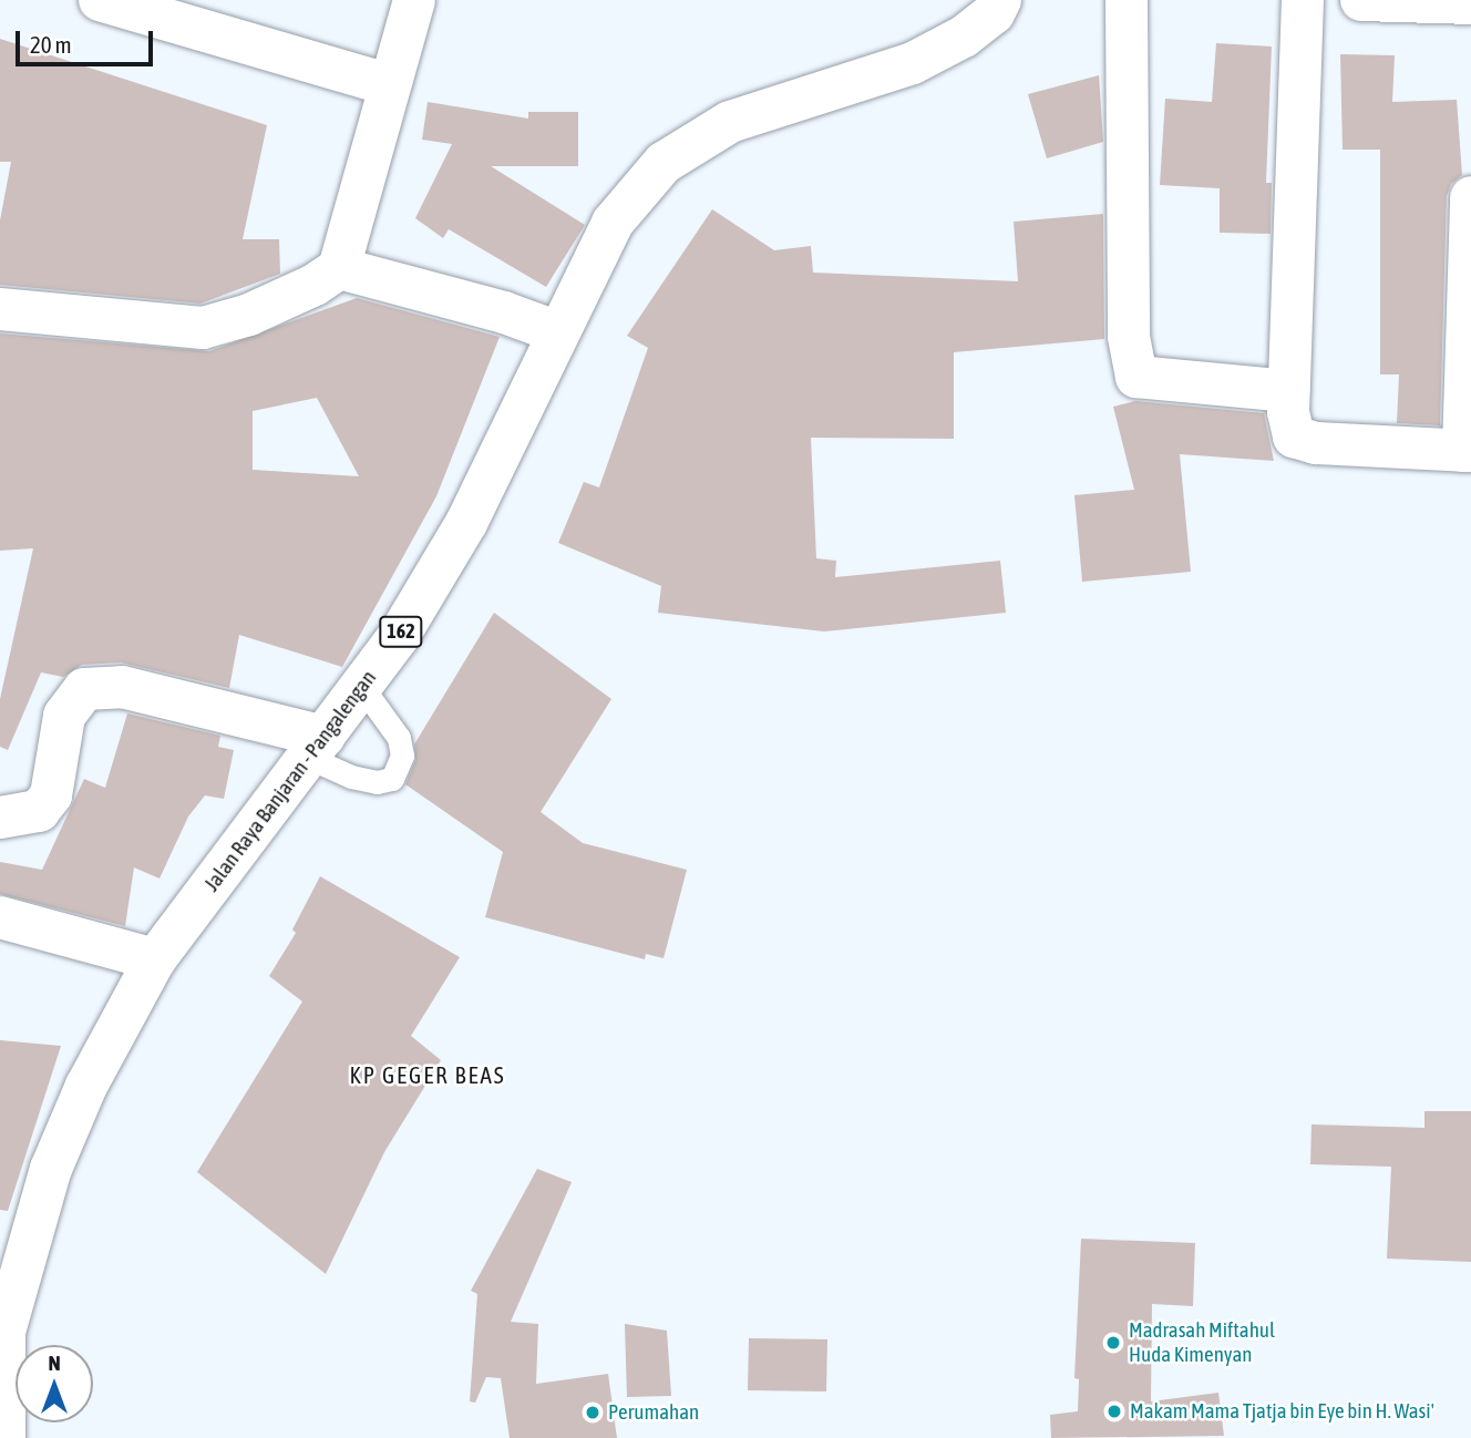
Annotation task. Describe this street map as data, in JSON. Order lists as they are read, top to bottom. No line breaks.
{"streets":{"street":["162","Jalan Raya Banjaran - Pangalengan"]},"districts":["KP GEGER BEAS"],"places":["Madrasah Miftahul Huda Kimenyan","Makam Mama Tjatja bin Eye bin H. Wasi'","Perumahan"],"scale_bar":"20 m","north":"top"}
